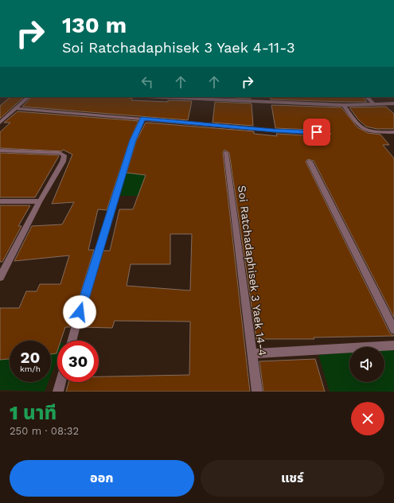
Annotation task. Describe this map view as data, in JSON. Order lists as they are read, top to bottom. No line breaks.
{"streets":{"street":["Soi Ratchadaphisek 3 Yaek 14-4"]},"page":{"turn":["130 m","Soi Ratchadaphisek 3 Yaek 4-11-3"],"speed":"20 km/h","limit":"30","heading":["1 นาที","250 m · 08:32"],"buttons":["ออก","แชร์"]}}
